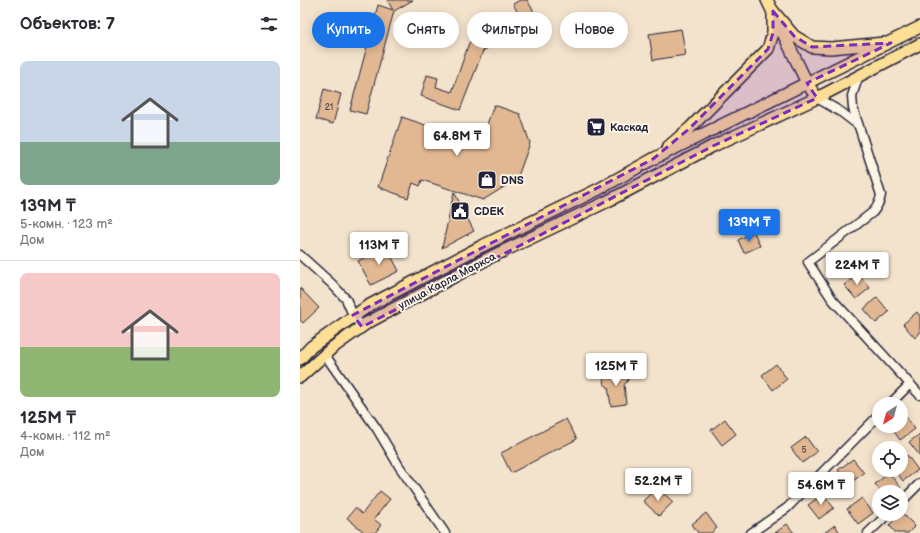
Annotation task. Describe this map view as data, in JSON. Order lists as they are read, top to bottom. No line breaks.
{"streets":{"main road":["улица Карла Маркса"]},"places":{"supermarket":["Каскад"],"shop":["DNS"],"public building":["CDEK"]},"house_numbers":["21","5"],"north":"bottom left","page":{"heading":"Объектов: 7","chip":["Купить","Снять","Фильтры","Новое"],"list":[{"name":"139M ₸","note":"5-комн. · 123 m² · Дом"},{"name":"125M ₸","note":"4-комн. · 112 m² · Дом"}],"price":["64.8M ₸","139M ₸","113M ₸","224M ₸","125M ₸","52.2M ₸","54.6M ₸"]}}
